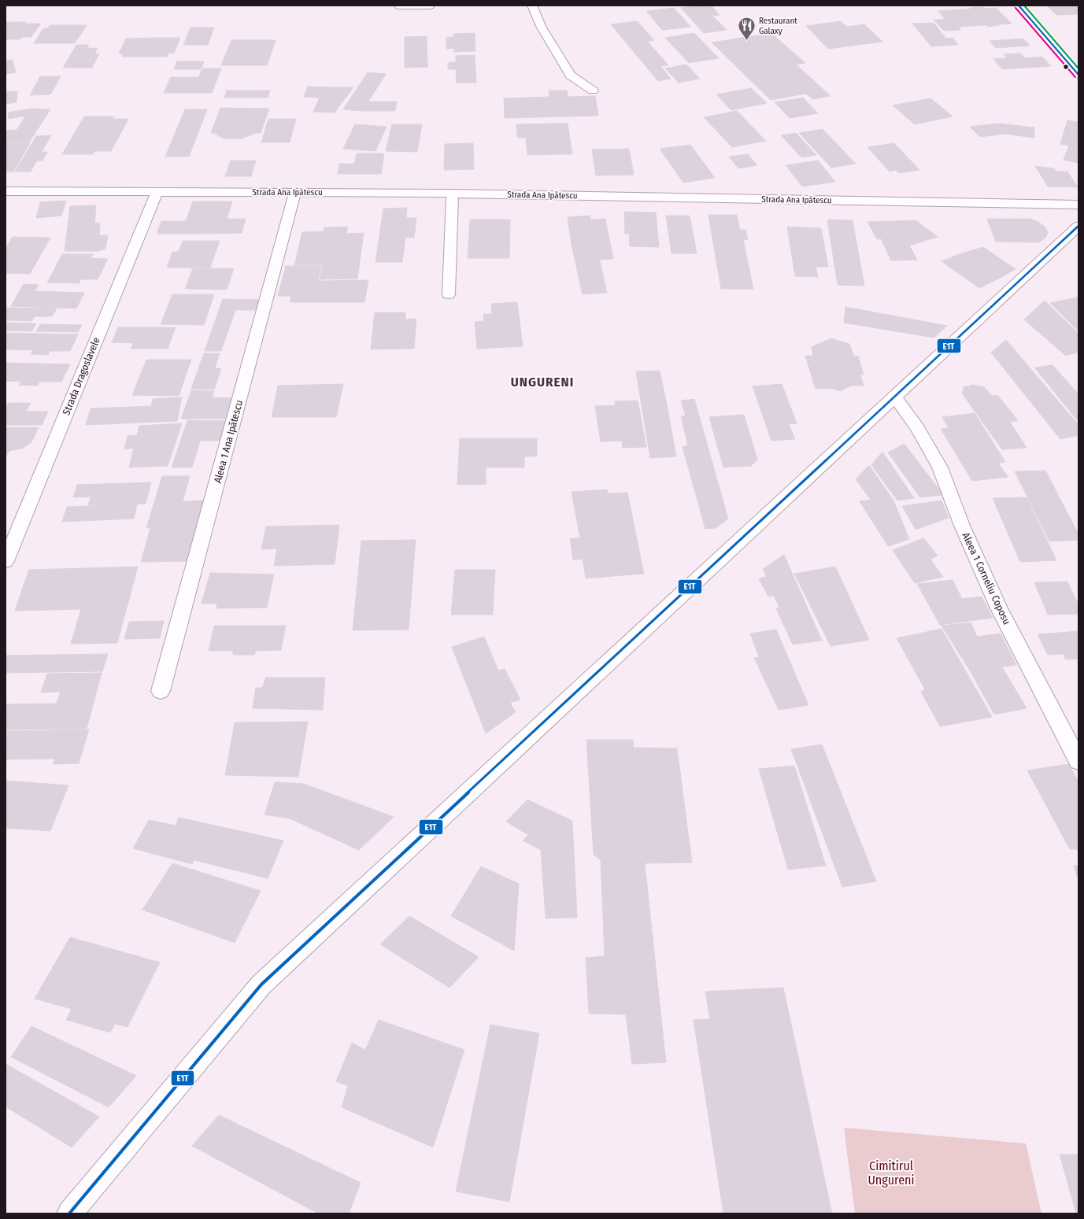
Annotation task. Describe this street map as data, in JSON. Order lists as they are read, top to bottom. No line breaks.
{"streets":{"street":["Strada Ana Ipătescu","Strada Dragoslavele","Aleea 1 Ana Ipătescu","Aleea 1 Corneliu Coposu"]},"crossings":[["Strada Ana Ipătescu","Strada Dragoslavele"],["Strada Ana Ipătescu","Aleea 1 Ana Ipătescu"]],"districts":["UNGURENI"],"parks":["Cimitirul Ungureni"],"places":{"restaurant":["Restaurant Galaxy"]},"lines":["transit line E1T"]}
